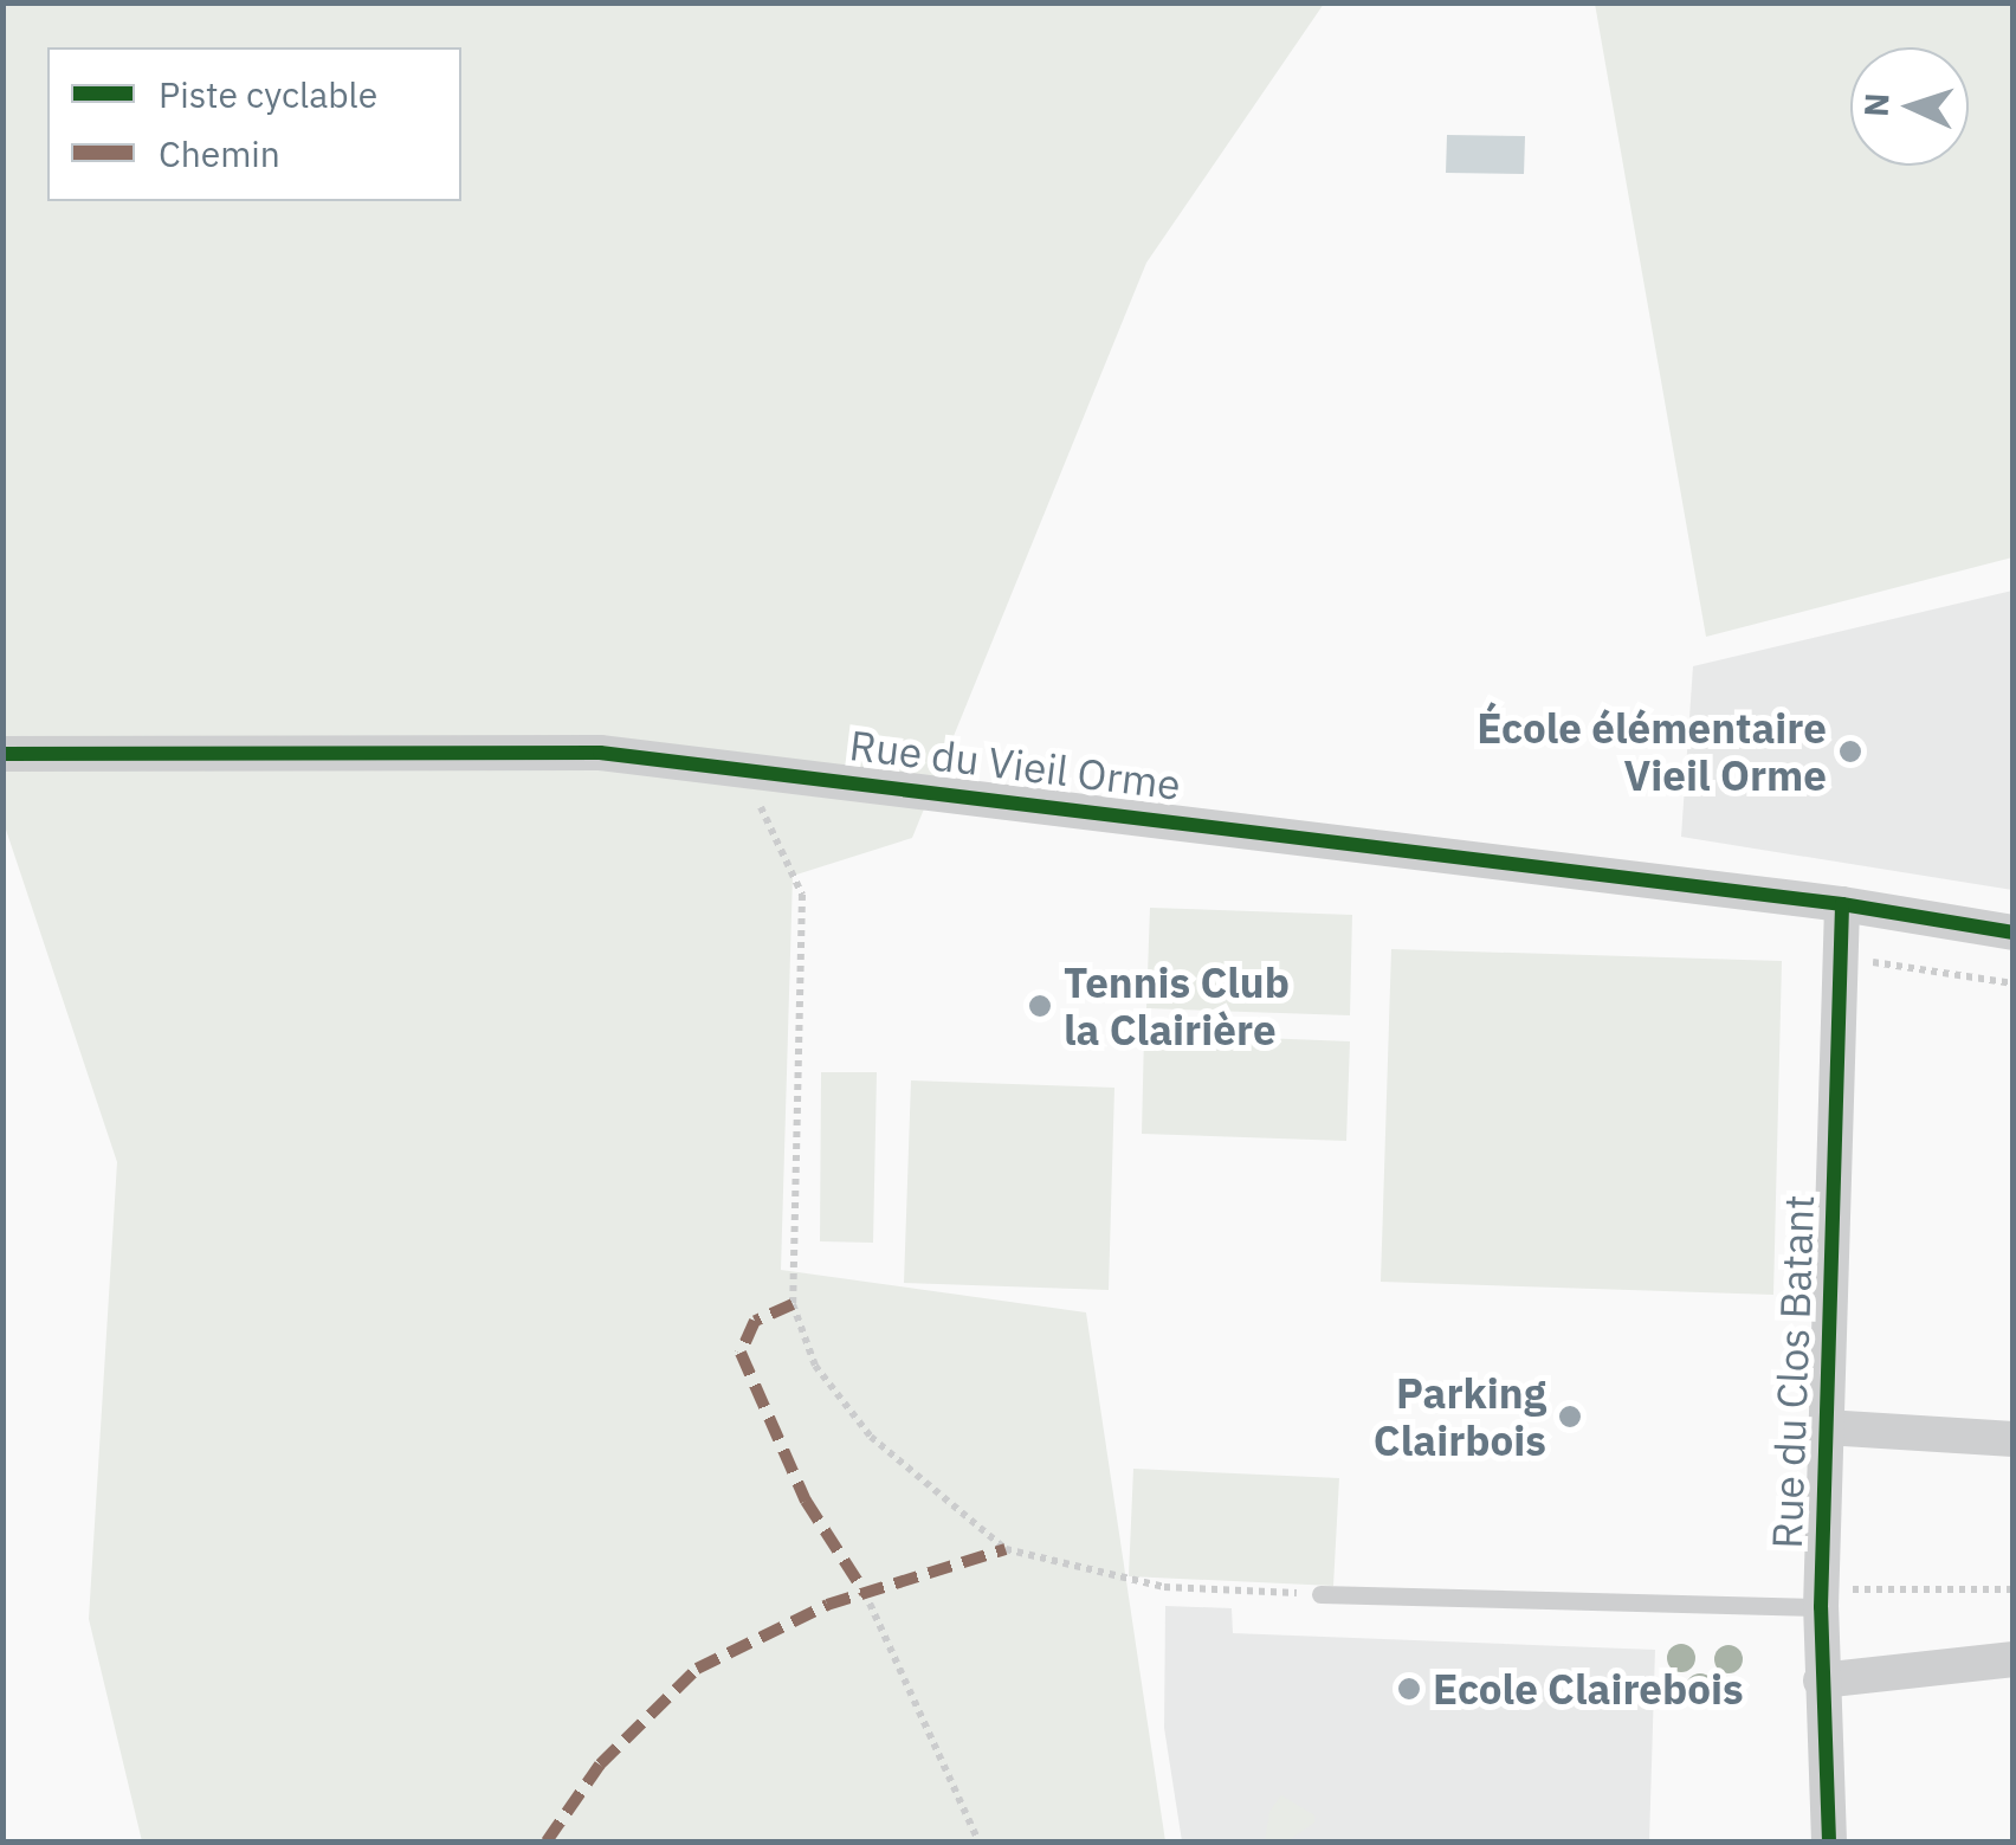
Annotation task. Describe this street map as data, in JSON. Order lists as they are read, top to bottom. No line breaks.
{"streets":{"street":["Rue du Vieil Orme","Rue du Clos Batant"]},"crossings":[["Rue du Vieil Orme","Rue du Clos Batant"]],"places":["École élémentaire Vieil Orme","Tennis Club la Clairière","Parking Clairbois","Ecole Clairebois"],"legend":["Piste cyclable","Chemin"],"north":"left"}
